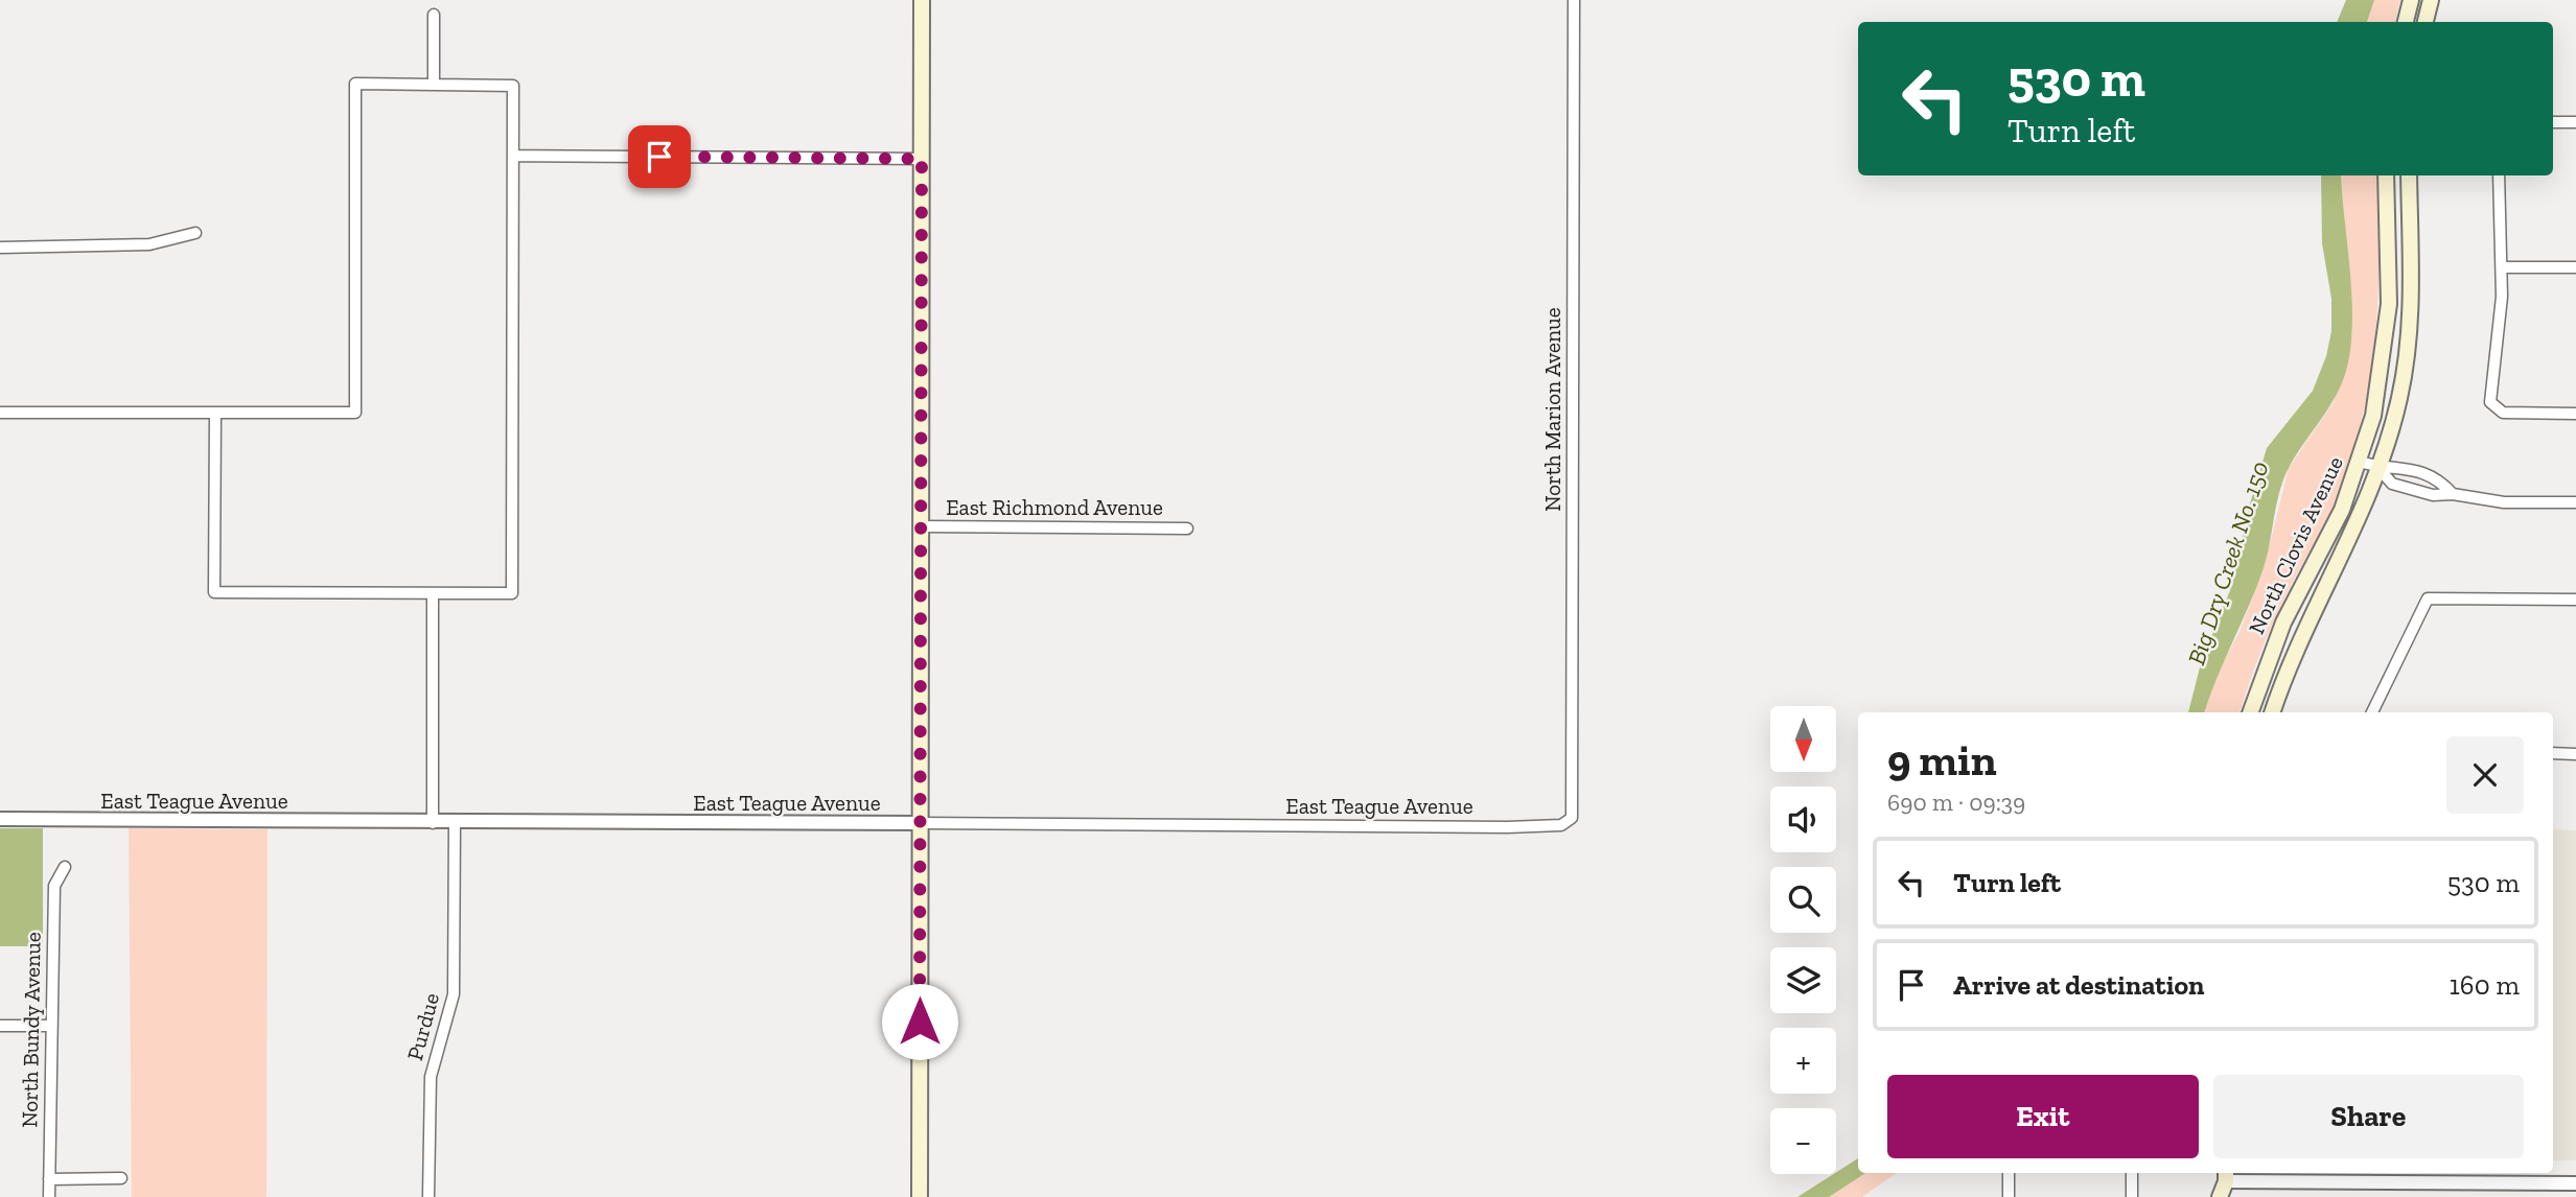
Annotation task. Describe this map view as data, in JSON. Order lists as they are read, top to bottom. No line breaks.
{"streets":{"main road":["North Clovis Avenue"],"street":["North Marion Avenue","East Richmond Avenue","East Teague Avenue","Purdue","North Bundy Avenue"]},"crossings":[["North Marion Avenue","East Teague Avenue"],["East Teague Avenue","Purdue"]],"water":["Big Dry Creek No. 150"],"north":"bottom","page":{"turn":["530 m","Turn left"],"map_buttons":["+","−"],"heading":["9 min","690 m · 09:39"],"list":[{"name":"Turn left","value":"530 m"},{"name":"Arrive at destination","value":"160 m"}],"buttons":["Exit","Share"]}}
